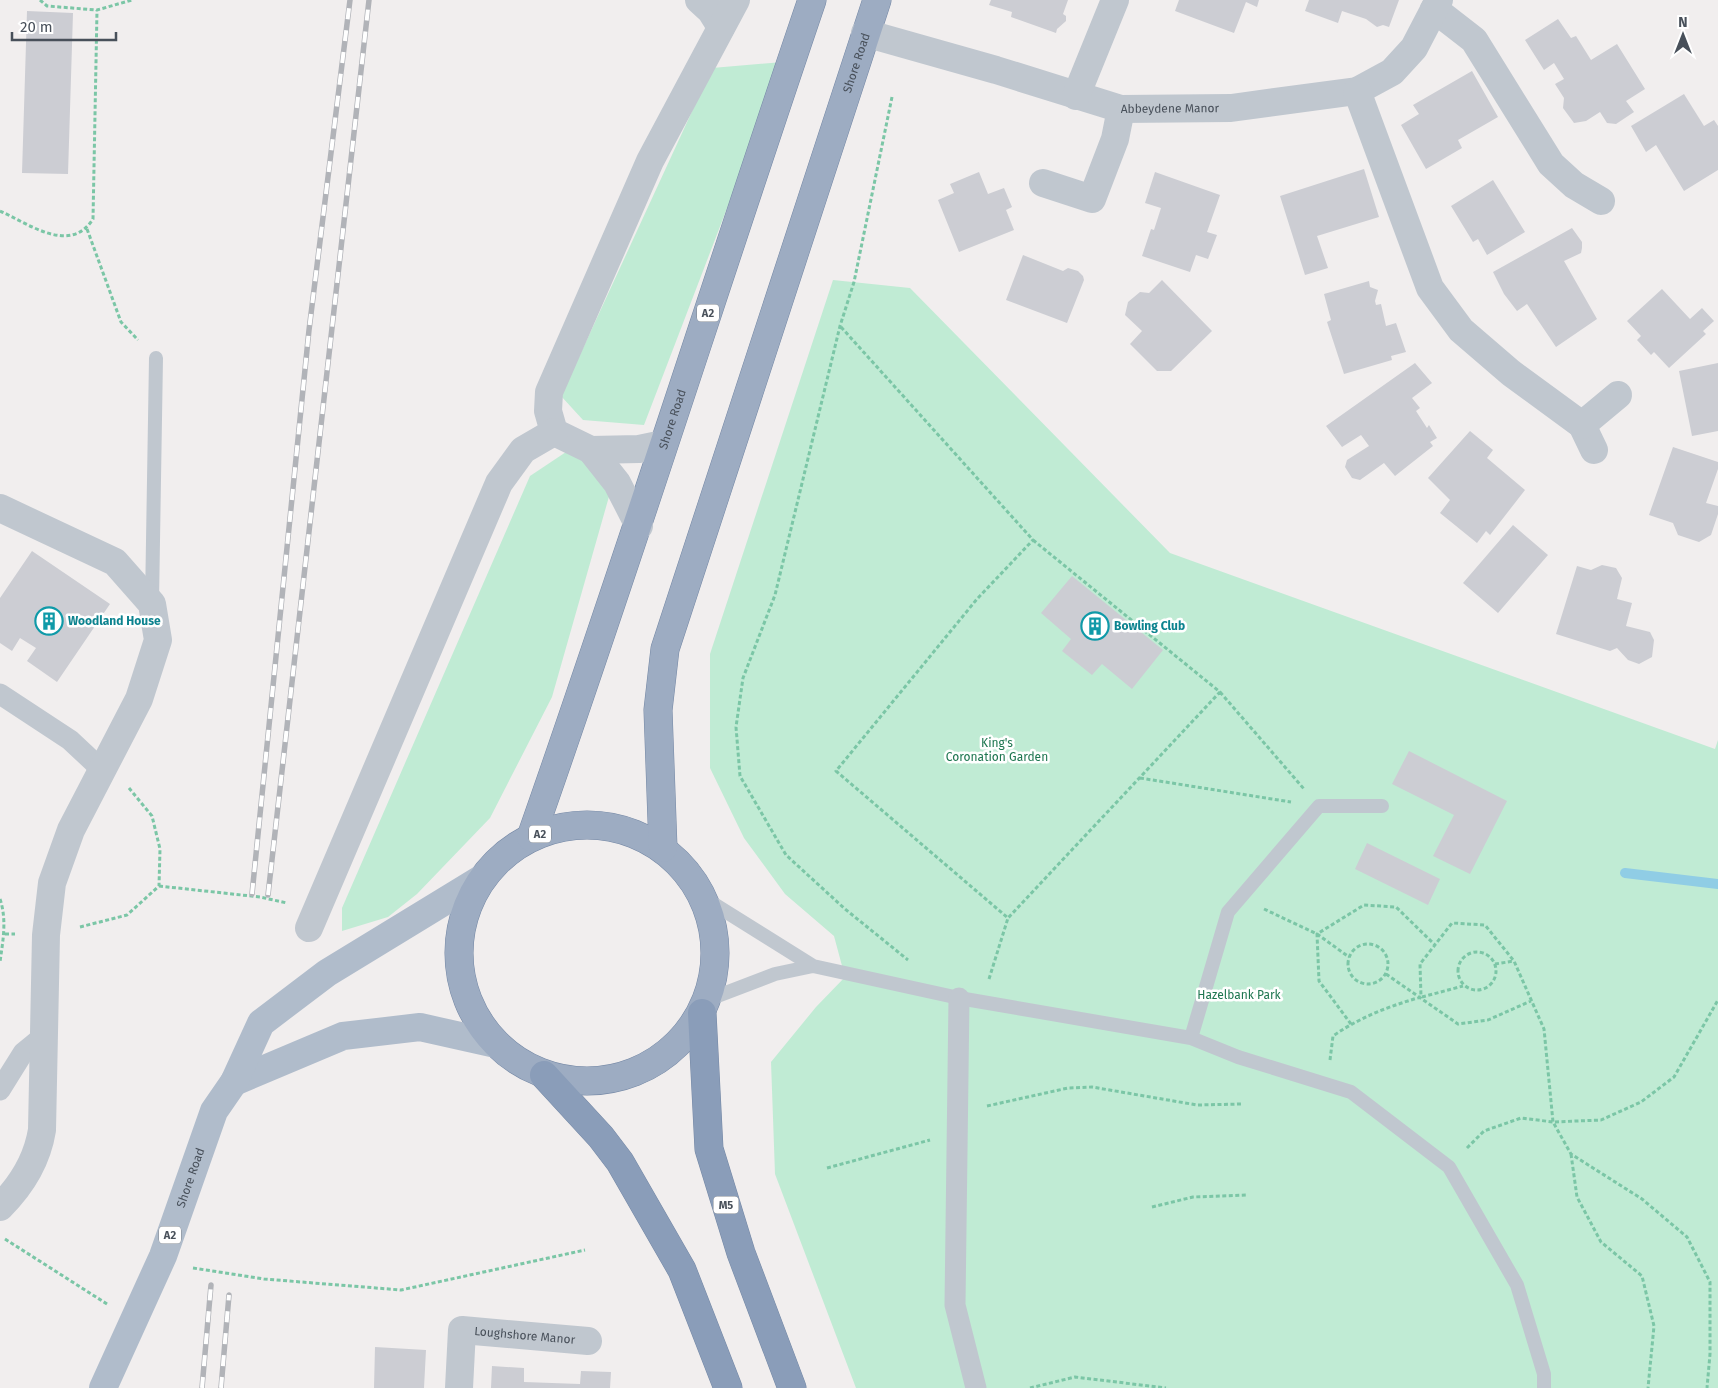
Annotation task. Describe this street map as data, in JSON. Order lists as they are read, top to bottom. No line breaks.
{"streets":{"highway":["Shore Road","A2","M5"],"street":["Abbeydene Manor","Loughshore Manor"]},"crossings":[["Shore Road","Abbeydene Manor"],["Shore Road","A2"],["A2","M5"]],"parks":["King's Coronation Garden","Hazelbank Park"],"places":{"building":["Woodland House","Bowling Club"]},"scale_bar":"20 m","north":"top"}
